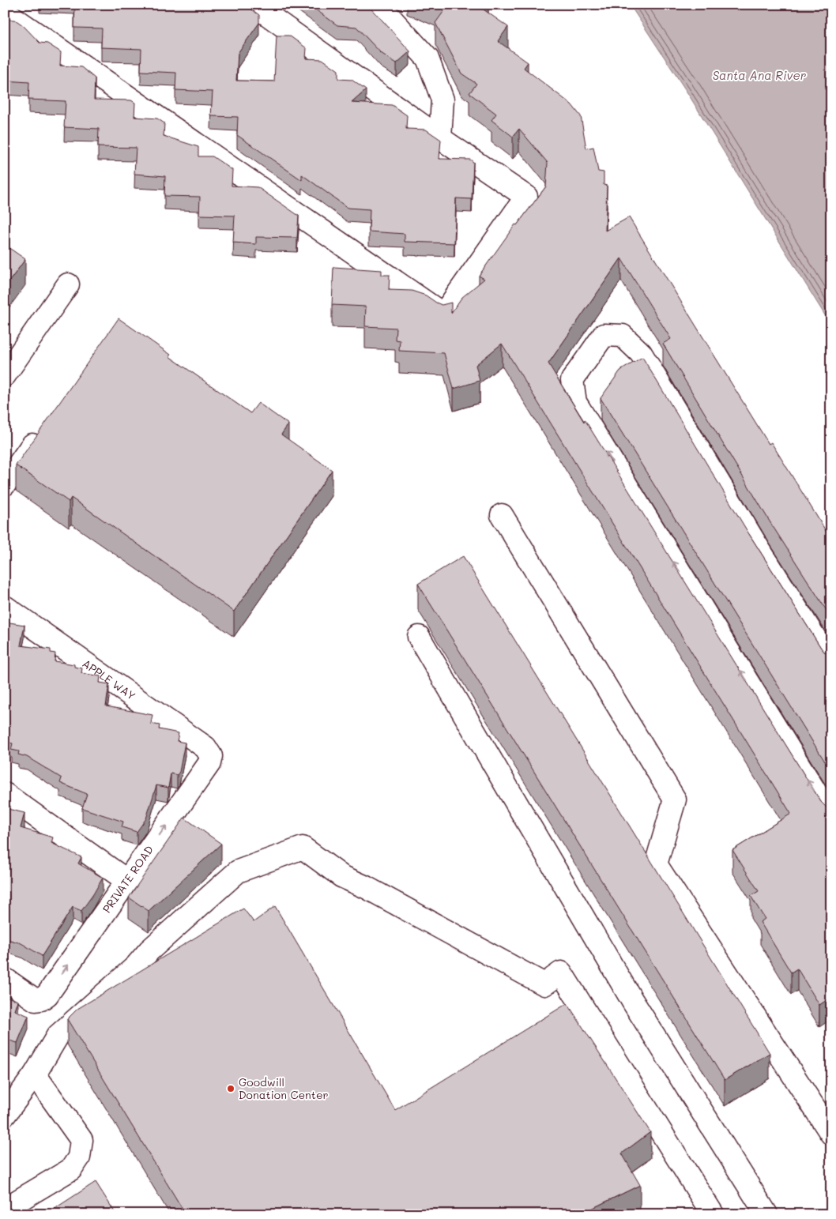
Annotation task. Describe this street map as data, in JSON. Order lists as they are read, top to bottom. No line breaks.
{"streets":{"street":["APPLE WAY","PRIVATE ROAD"]},"crossings":[["APPLE WAY","PRIVATE ROAD"]],"one_way":["PRIVATE ROAD"],"water":["Santa Ana River"],"places":["Goodwill Donation Center"]}
